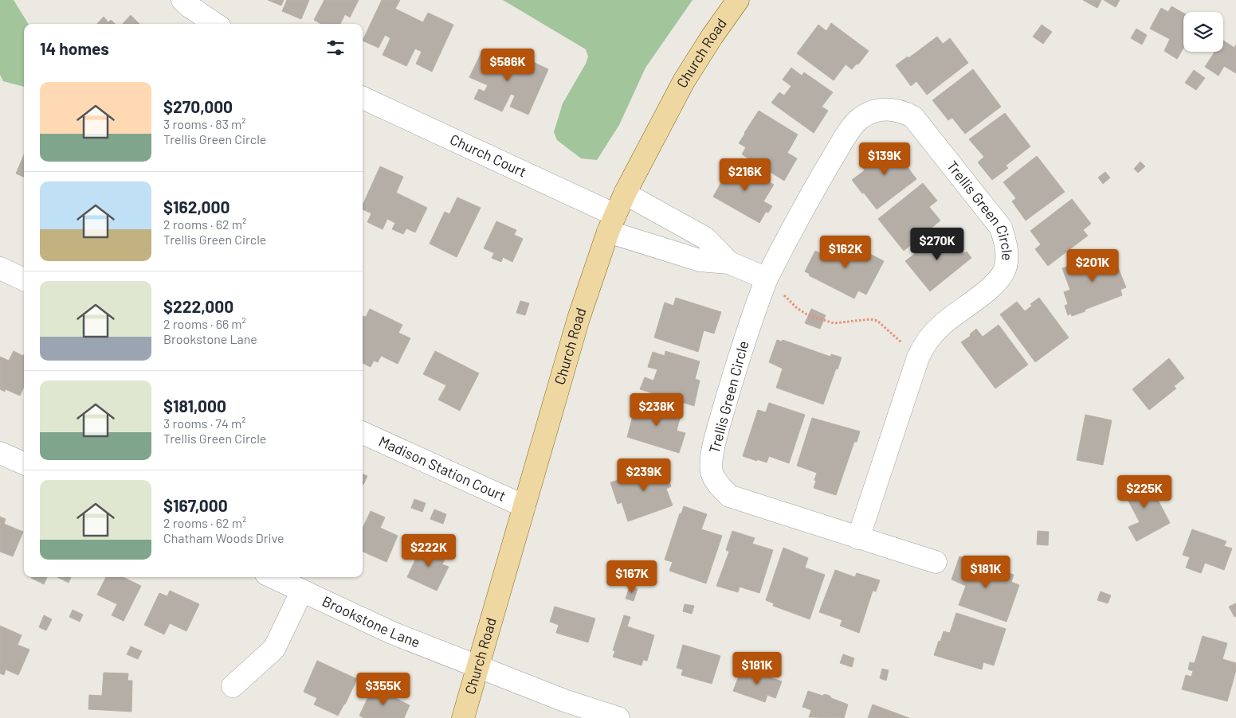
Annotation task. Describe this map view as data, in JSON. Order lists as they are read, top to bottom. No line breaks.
{"streets":{"main road":["Church Road"],"street":["Church Court","Trellis Green Circle","Madison Station Court","Brookstone Lane"]},"crossings":[["Church Road","Church Court"],["Church Road","Madison Station Court"],["Church Road","Brookstone Lane"]],"page":{"heading":"14 homes","price":["$586K","$139K","$216K","$270K","$162K","$201K","$238K","$239K","$225K","$222K","$181K","$167K","$181K","$355K"],"list":[{"name":"$270,000","note":"3 rooms · 83 m² · Trellis Green Circle"},{"name":"$162,000","note":"2 rooms · 62 m² · Trellis Green Circle"},{"name":"$222,000","note":"2 rooms · 66 m² · Brookstone Lane"},{"name":"$181,000","note":"3 rooms · 74 m² · Trellis Green Circle"},{"name":"$167,000","note":"2 rooms · 62 m² · Chatham Woods Drive"}]}}
